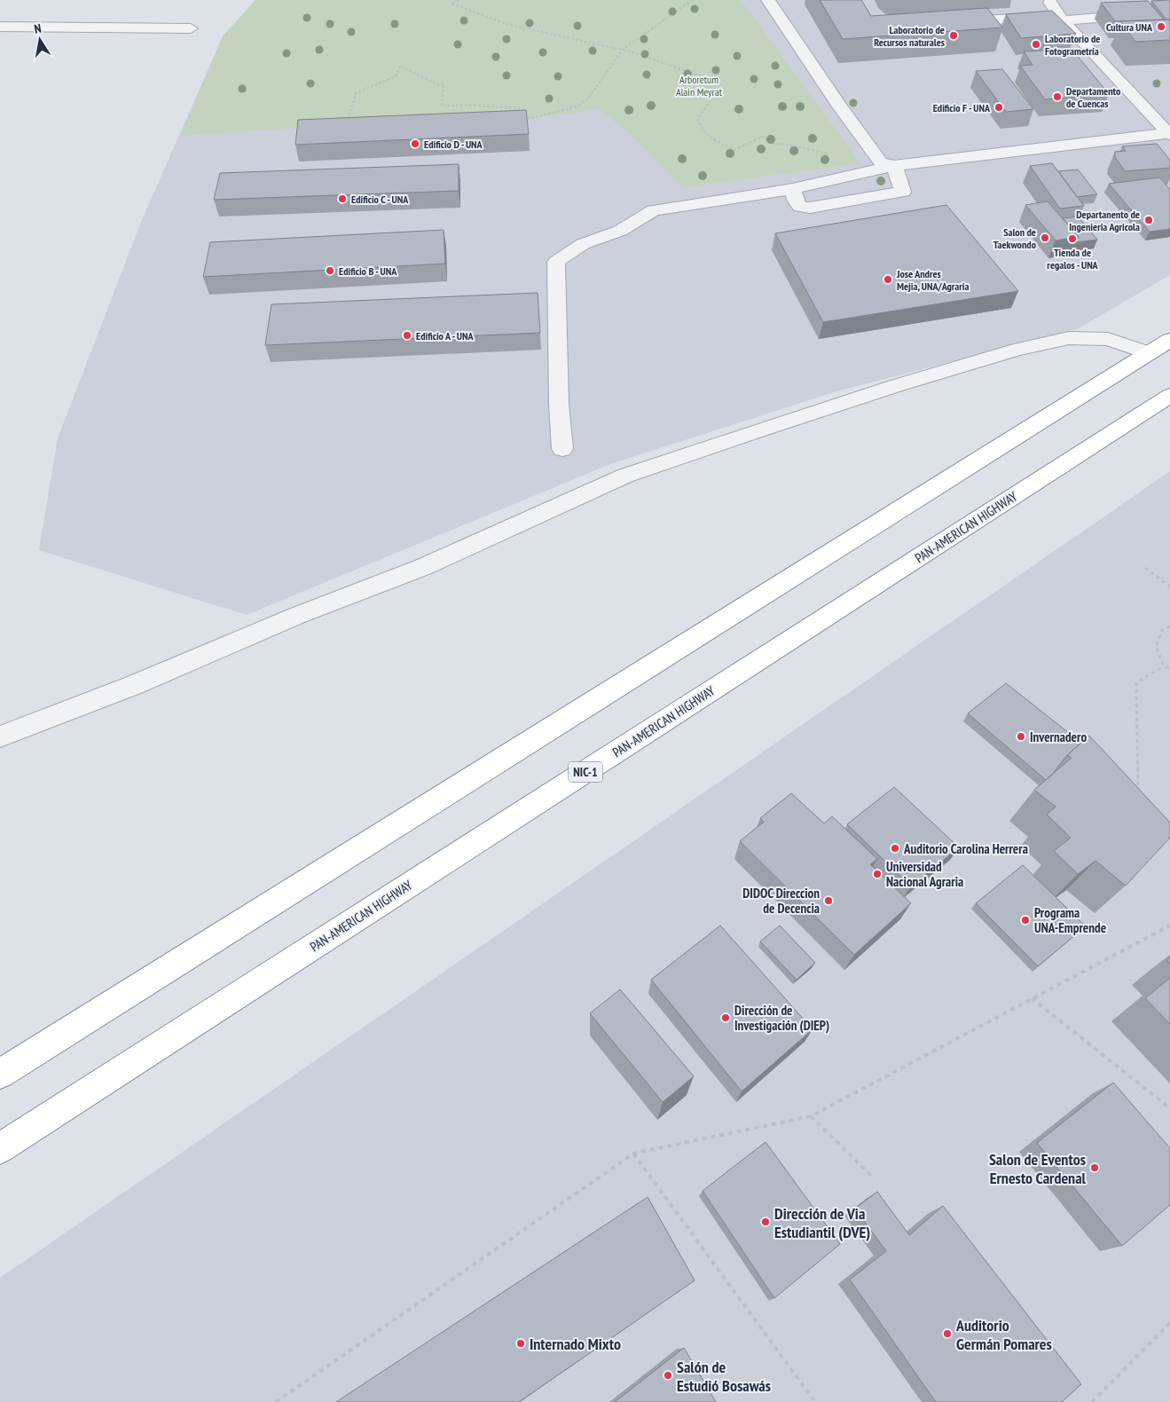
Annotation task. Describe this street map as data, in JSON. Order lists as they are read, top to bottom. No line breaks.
{"streets":{"highway":["PAN-AMERICAN HIGHWAY","NIC-1"]},"parks":["Arboretum Alain Meyrat"],"places":["Cultura UNA","Laboratorio de Recursos naturales","Laboratorio de Fotogrametría","Departamento de Cuencas","Edificio F - UNA","Edificio D - UNA","Edificio C - UNA","Departanento de Ingenieria Agricola","Salon de Taekwondo","Tienda de regalos - UNA","Edificio B - UNA","Jose Andres Mejia, UNA/Agraria","Edificio A - UNA","Invernadero","Auditorio Carolina Herrera","Universidad Nacional Agraria","DIDOC Direccion de Decencia","Programa UNA-Emprende","Dirección de Investigación (DIEP)","Salon de Eventos Ernesto Cardenal","Dirección de Via Estudiantil (DVE)","Auditorio Germán Pomares","Internado Mixto","Salón de Estudió Bosawás"],"north":"top"}
